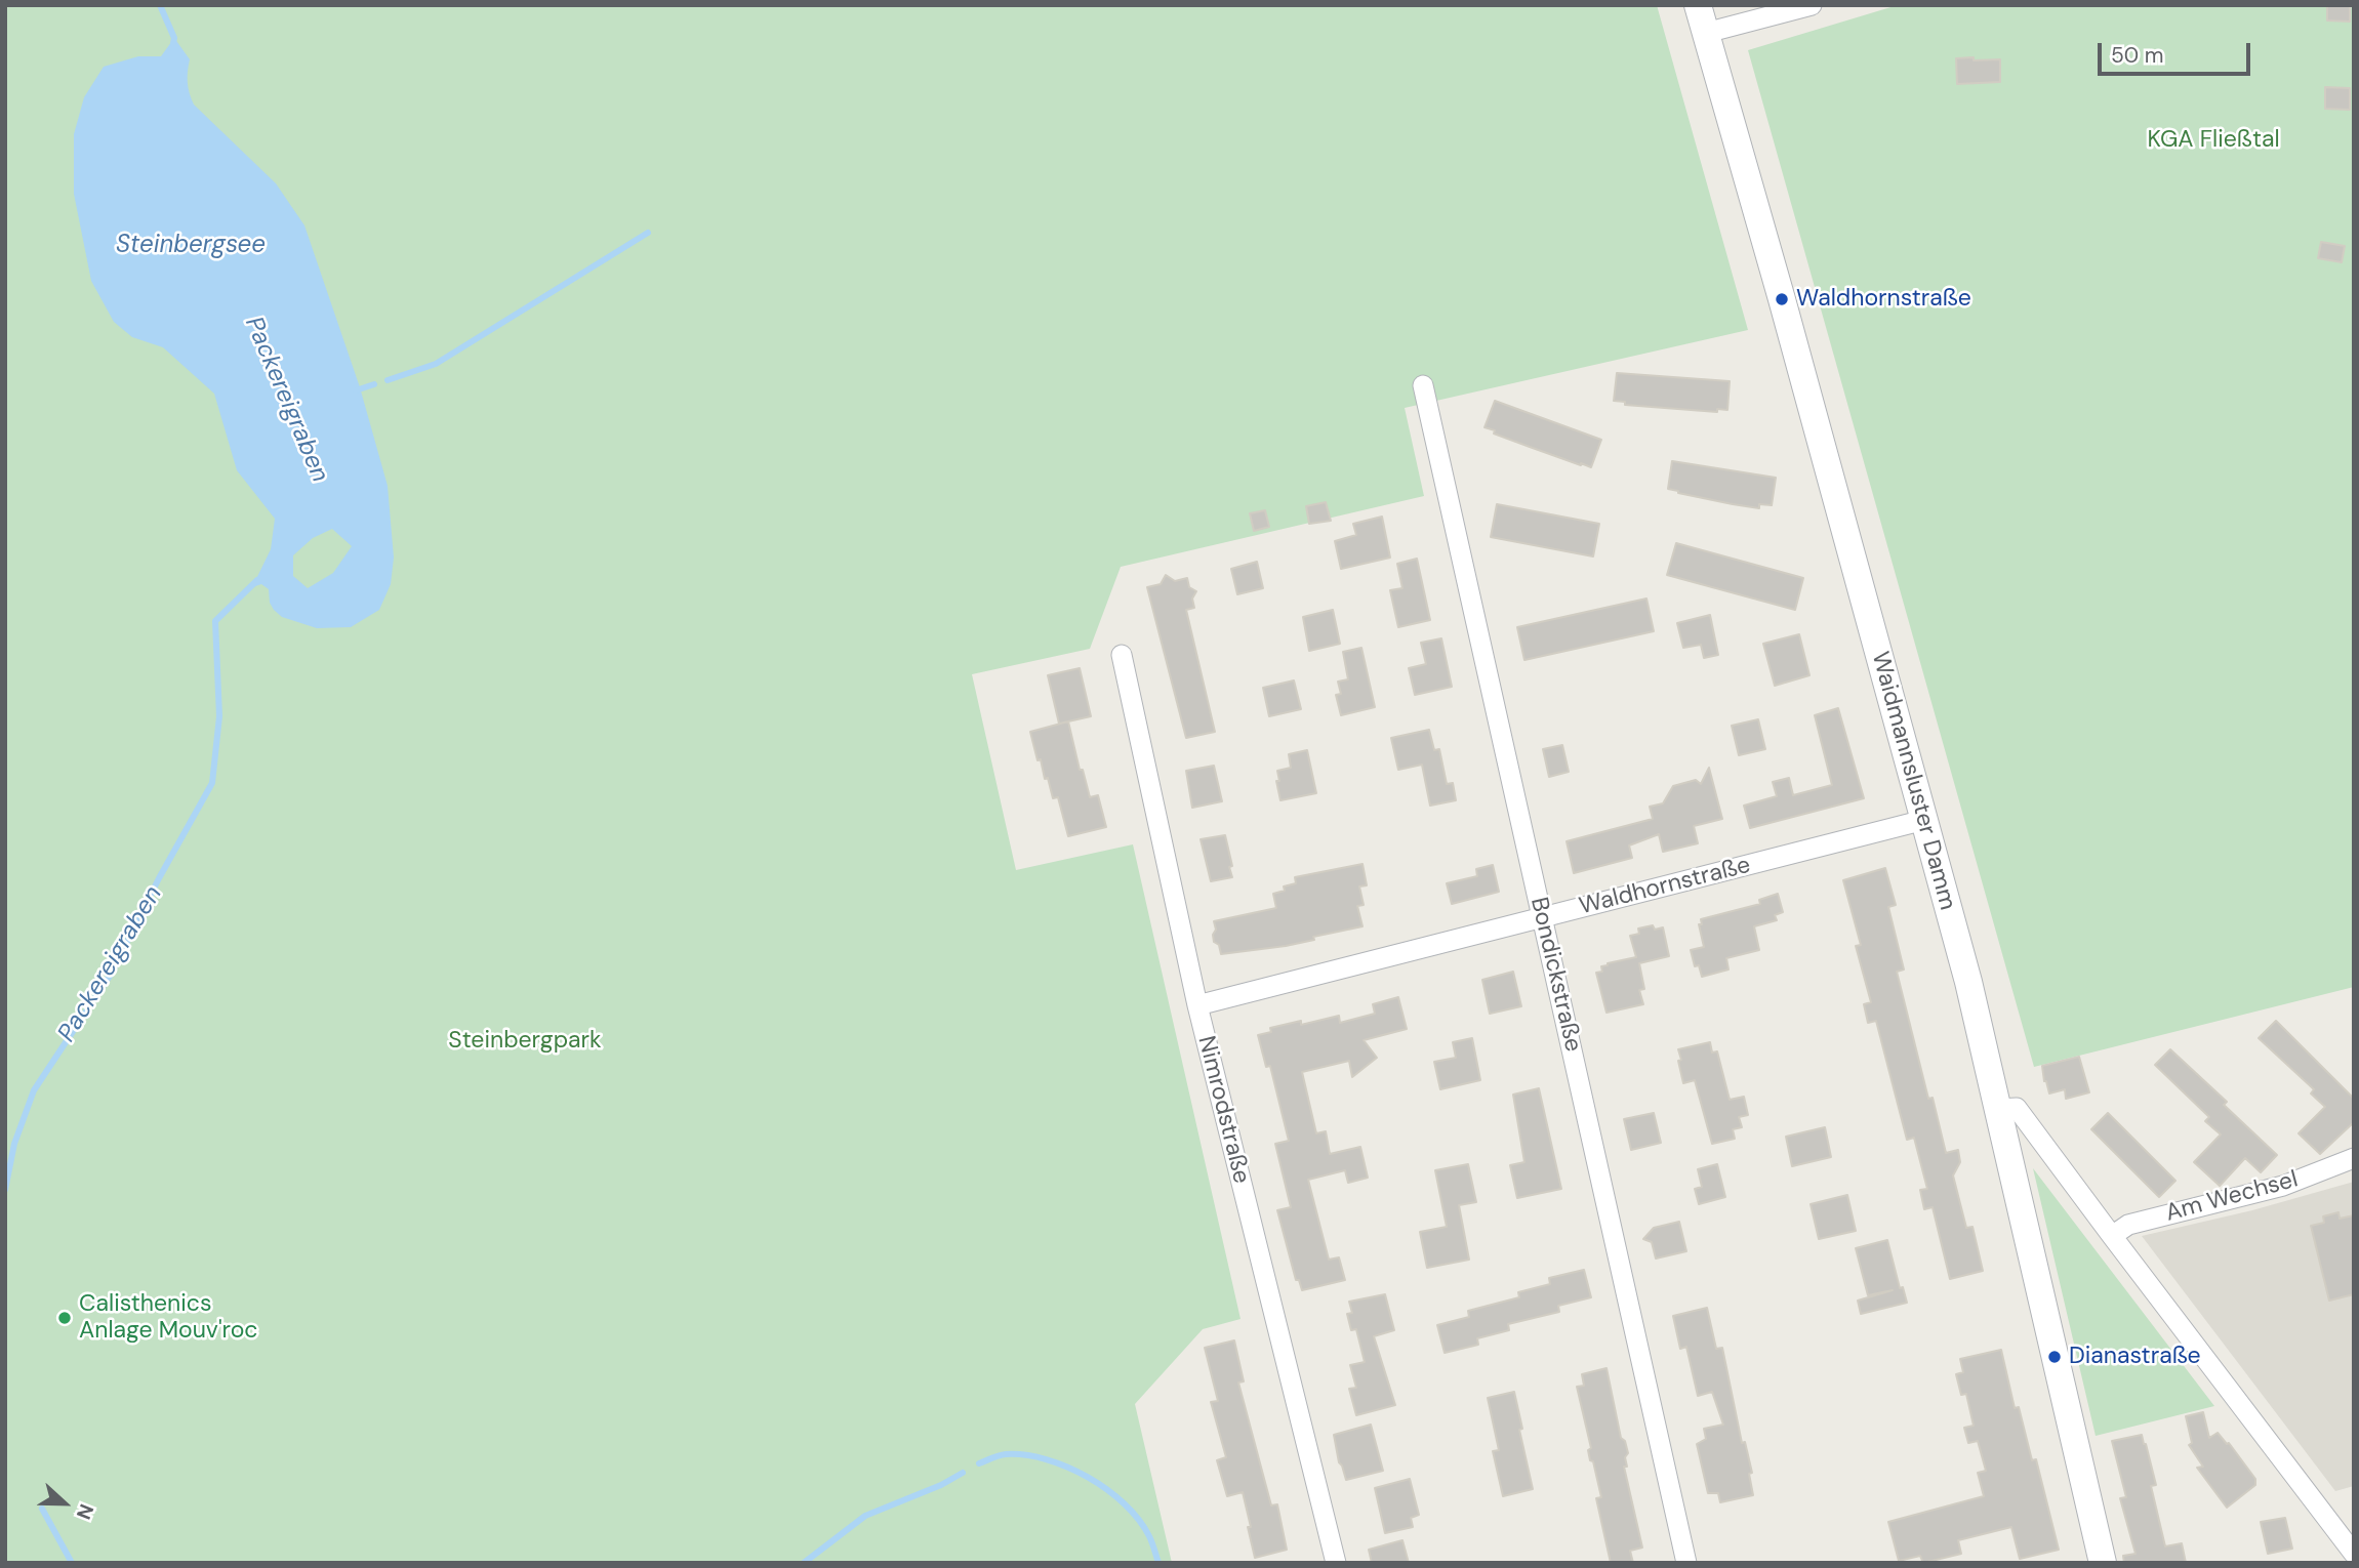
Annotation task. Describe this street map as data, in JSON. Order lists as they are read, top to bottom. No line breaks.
{"streets":{"main road":["Waidmannsluster Damm"],"street":["Waldhornstraße","Bondickstraße","Nimrodstraße","Am Wechsel"]},"crossings":[["Waidmannsluster Damm","Waldhornstraße"],["Waldhornstraße","Bondickstraße"],["Waldhornstraße","Nimrodstraße"]],"water":["Steinbergsee","Packereigraben"],"parks":["KGA Fließtal","Steinbergpark"],"places":["Waldhornstraße","Calisthenics Anlage Mouv'roc","Dianastraße"],"scale_bar":"50 m","north":"right"}
